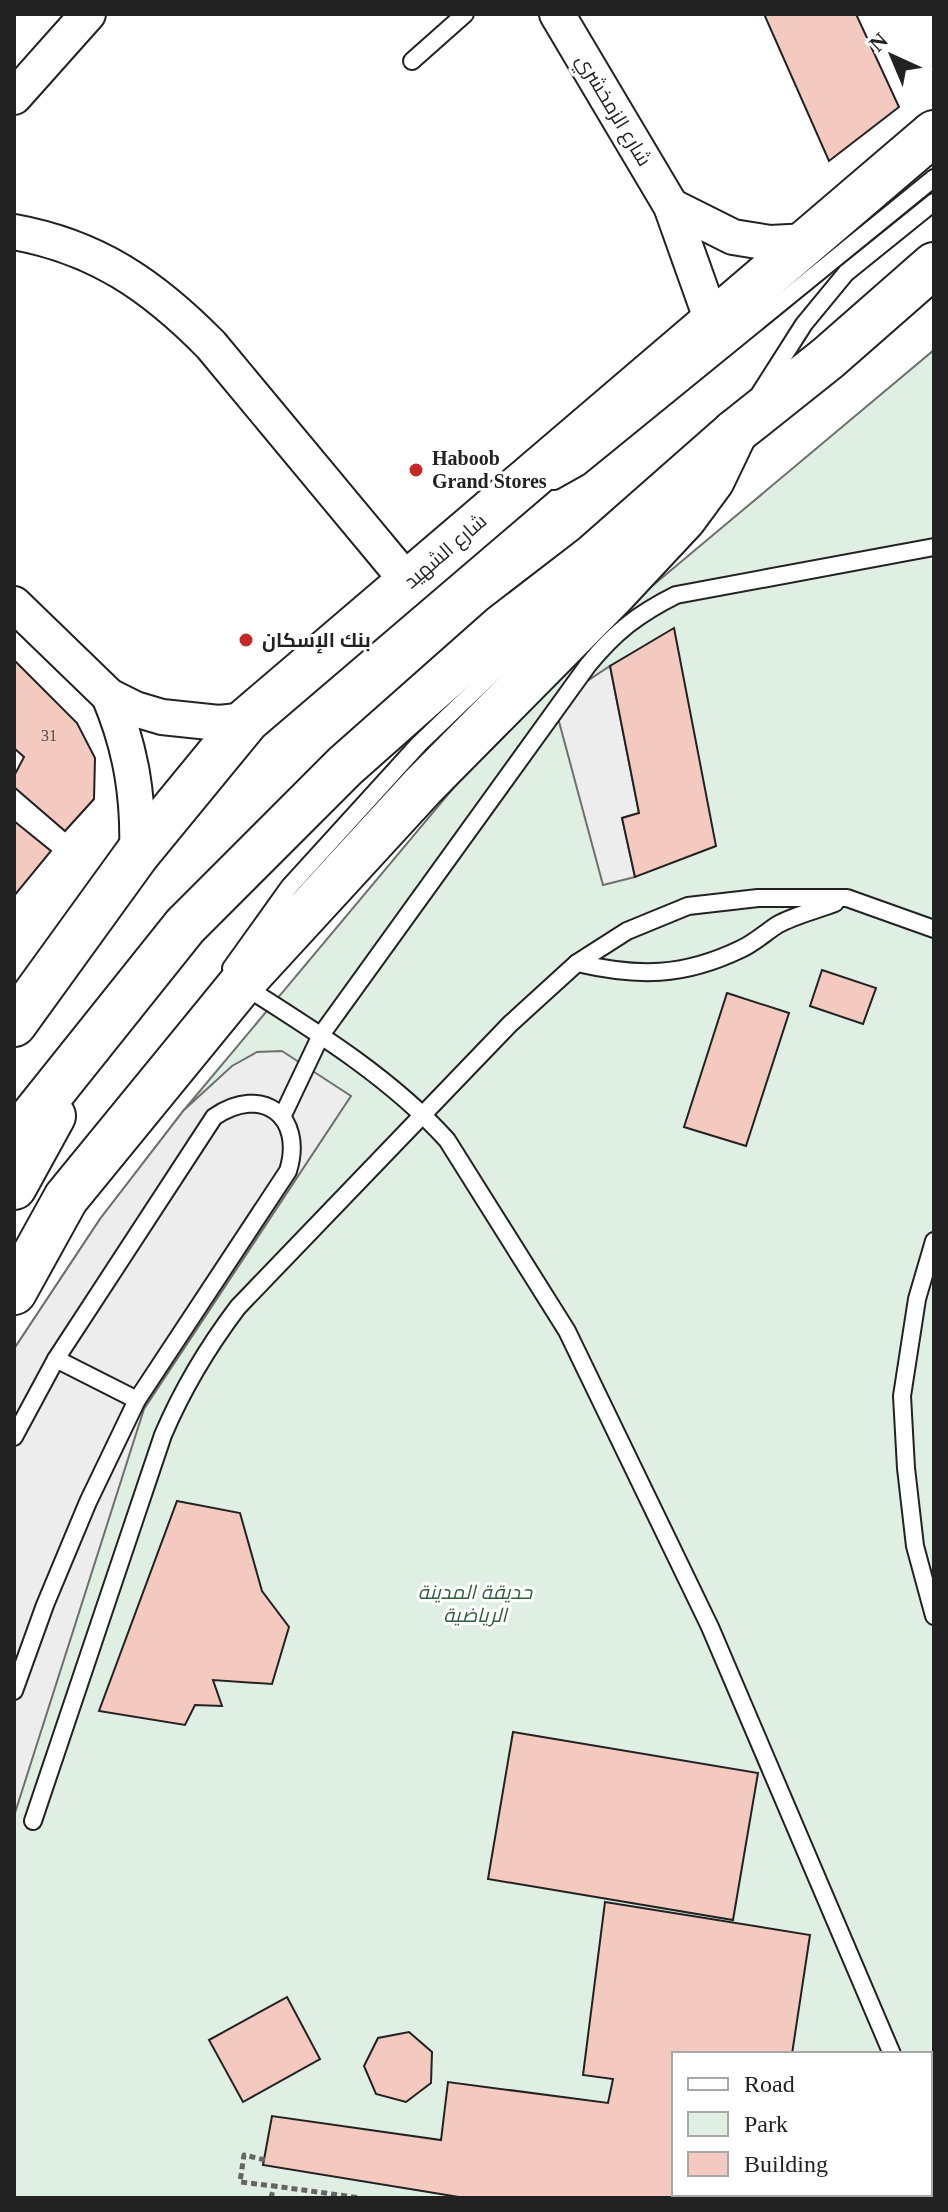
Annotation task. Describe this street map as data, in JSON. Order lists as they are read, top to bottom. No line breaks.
{"streets":{"main road":["شارع الشهيد"],"street":["شارع الزمخشري"]},"crossings":[["شارع الزمخشري","شارع الشهيد"]],"parks":["حديقة المدينة الرياضية"],"places":["Haboob Grand Stores","بنك الإسكان"],"house_numbers":["31"],"legend":["Road","Park","Building"],"north":"top left"}
